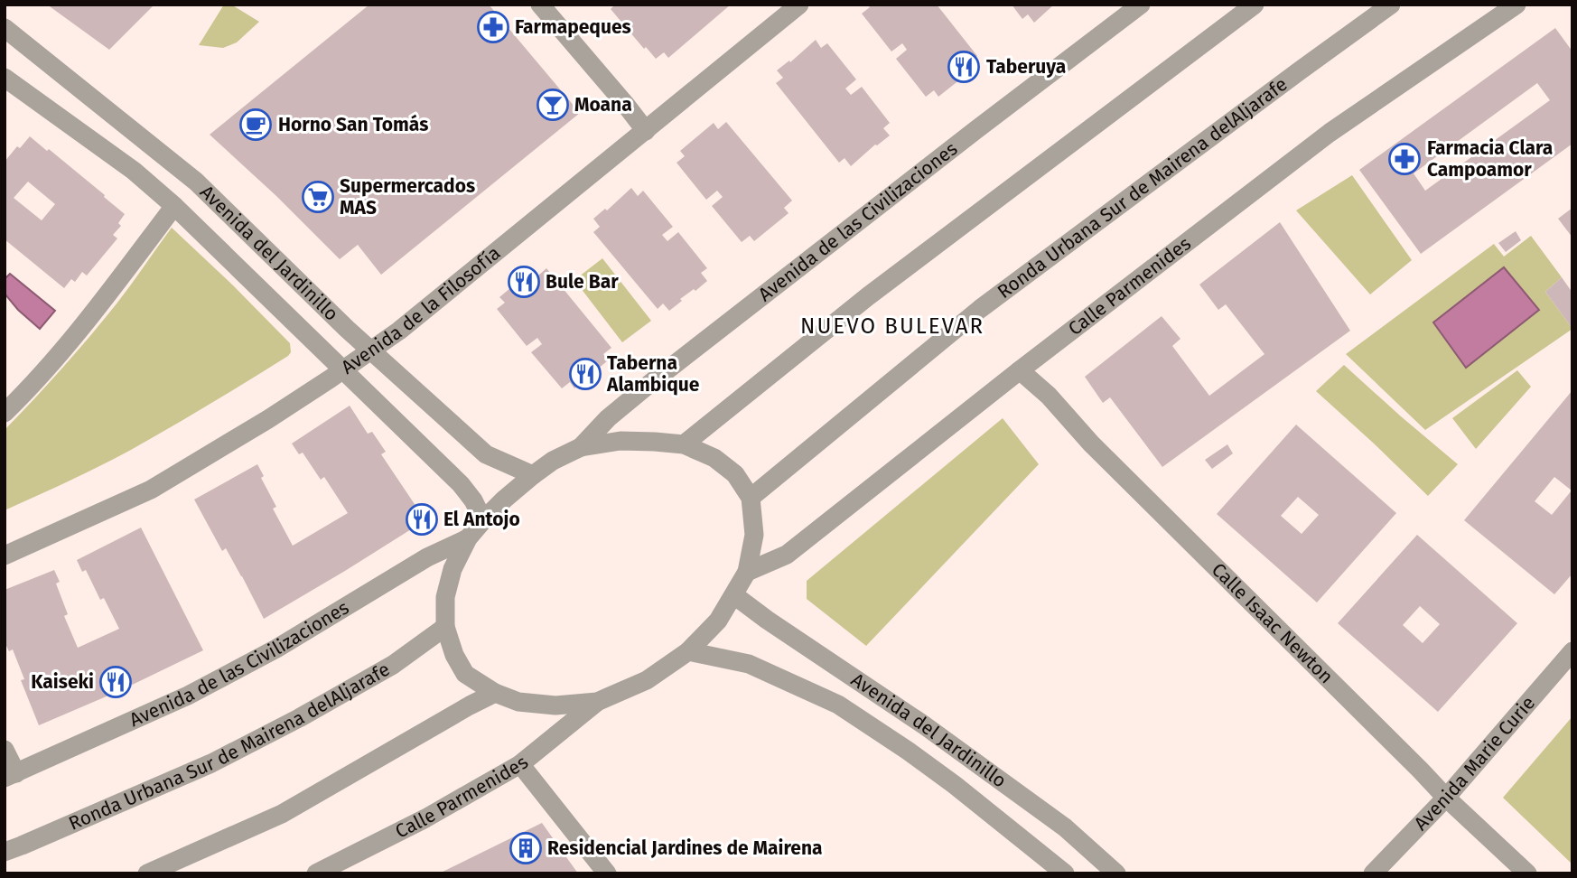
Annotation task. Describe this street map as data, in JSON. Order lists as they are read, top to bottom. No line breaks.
{"streets":{"street":["Ronda Urbana Sur de Mairena delAljarafe","Avenida de las Civilizaciones","Avenida del Jardinillo","Calle Parmenides","Avenida de la Filosofía","Calle Isaac Newton","Avenida Marie Curie"]},"crossings":[["Avenida del Jardinillo","Avenida de la Filosofía"],["Calle Parmenides","Calle Isaac Newton"],["Calle Isaac Newton","Avenida Marie Curie"]],"districts":["NUEVO BULEVAR"],"places":{"pharmacy":["Farmapeques","Farmacia Clara Campoamor"],"restaurant":["Taberuya","Bule Bar","Taberna Alambique","El Antojo","Kaiseki"],"bar":["Moana"],"cafe":["Horno San Tomás"],"supermarket":["Supermercados MAS"],"building":["Residencial Jardines de Mairena"]}}
